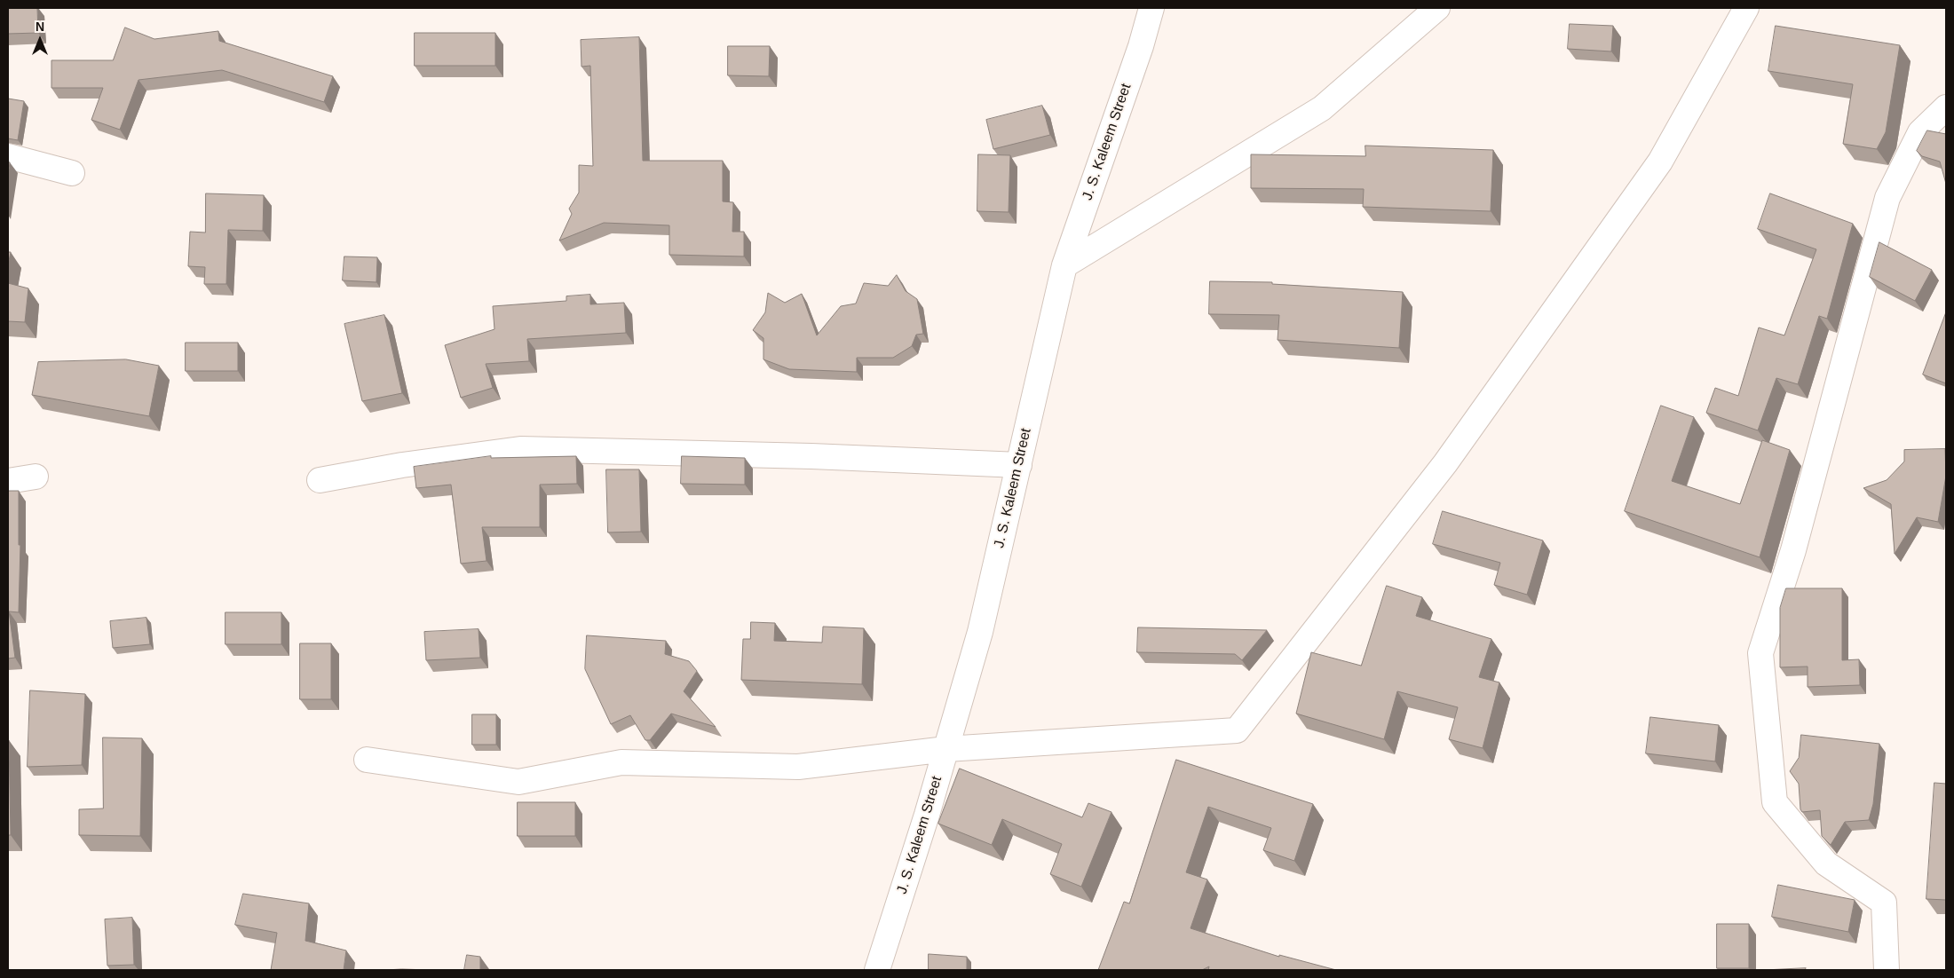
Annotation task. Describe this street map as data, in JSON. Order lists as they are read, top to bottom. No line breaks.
{"streets":{"street":["J. S. Kaleem Street"]},"north":"top"}
